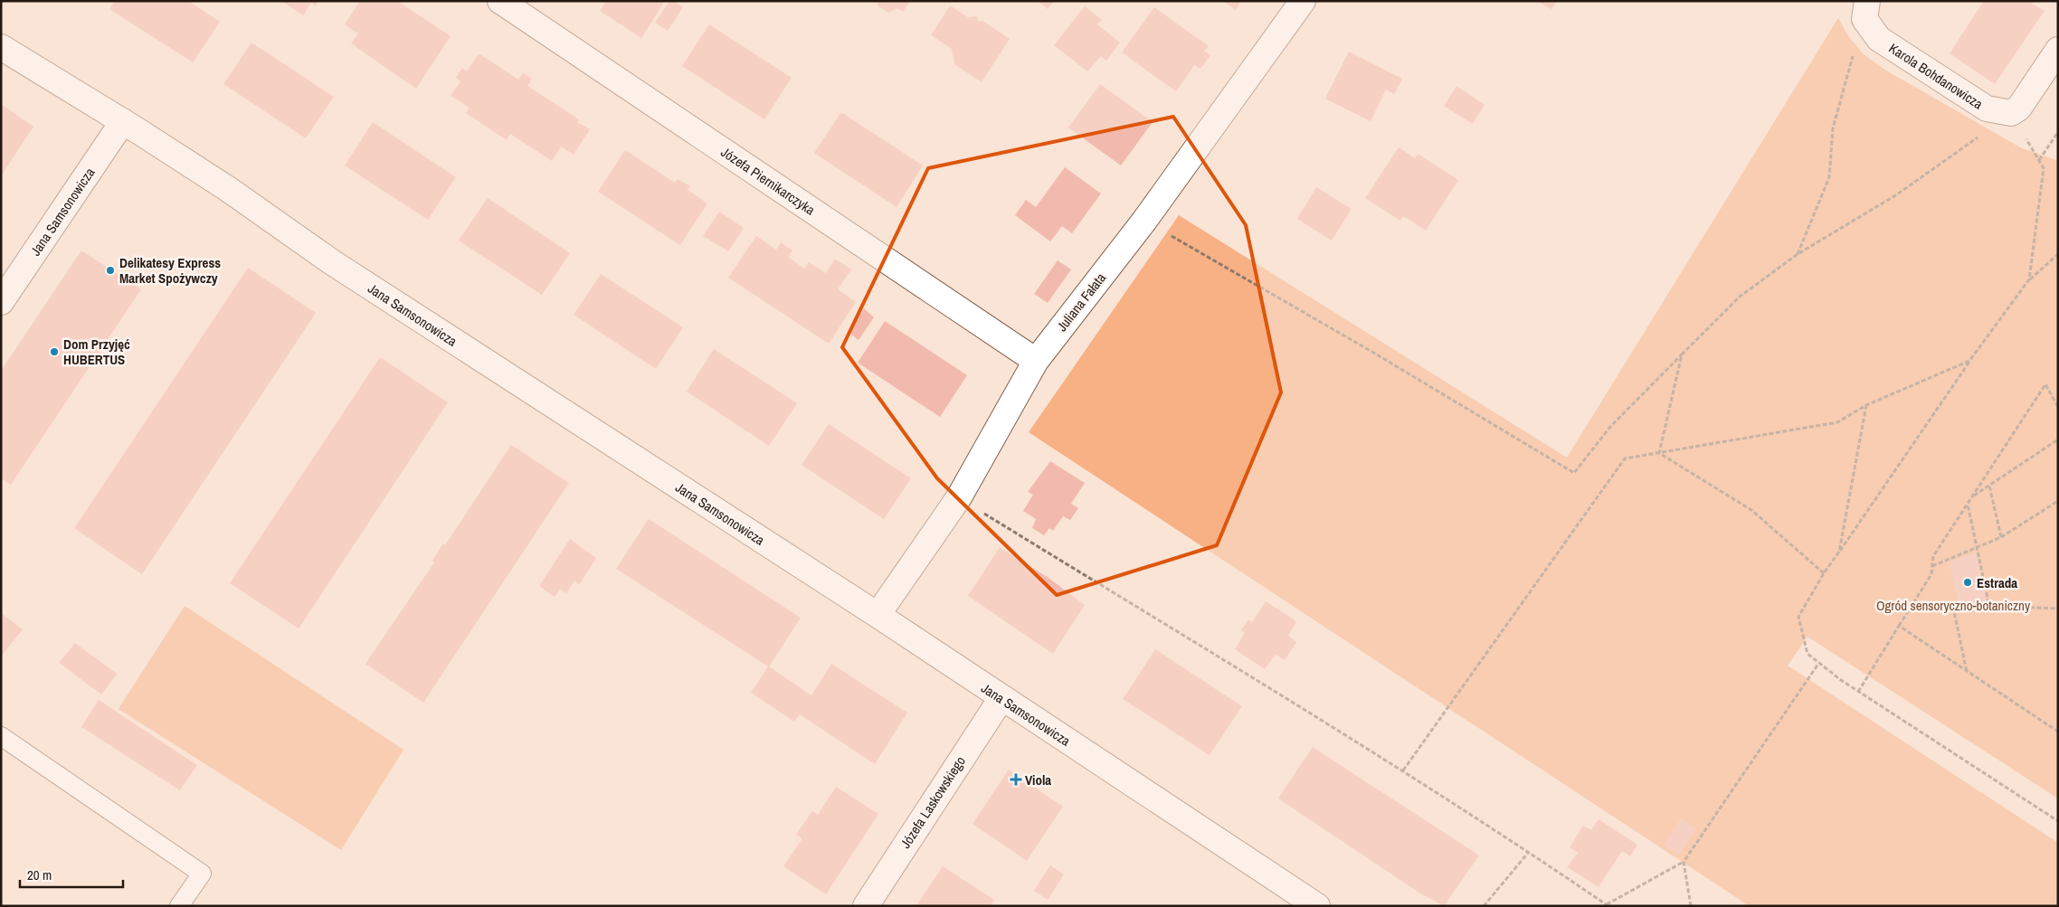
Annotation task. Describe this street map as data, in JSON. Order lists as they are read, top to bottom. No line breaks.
{"streets":{"street":["Karola Bohdanowicza","Józefa Piernikarczyka","Jana Samsonowicza","Juliana Fałata","Józefa Laskowskiego"]},"crossings":[["Józefa Piernikarczyka","Juliana Fałata"],["Jana Samsonowicza","Juliana Fałata"],["Jana Samsonowicza","Józefa Laskowskiego"]],"parks":["Ogród sensoryczno-botaniczny"],"places":{"other":["Delikatesy Express Market Spożywczy","Dom Przyjęć HUBERTUS","Estrada"],"health":["Viola"]},"scale_bar":"20 m"}
